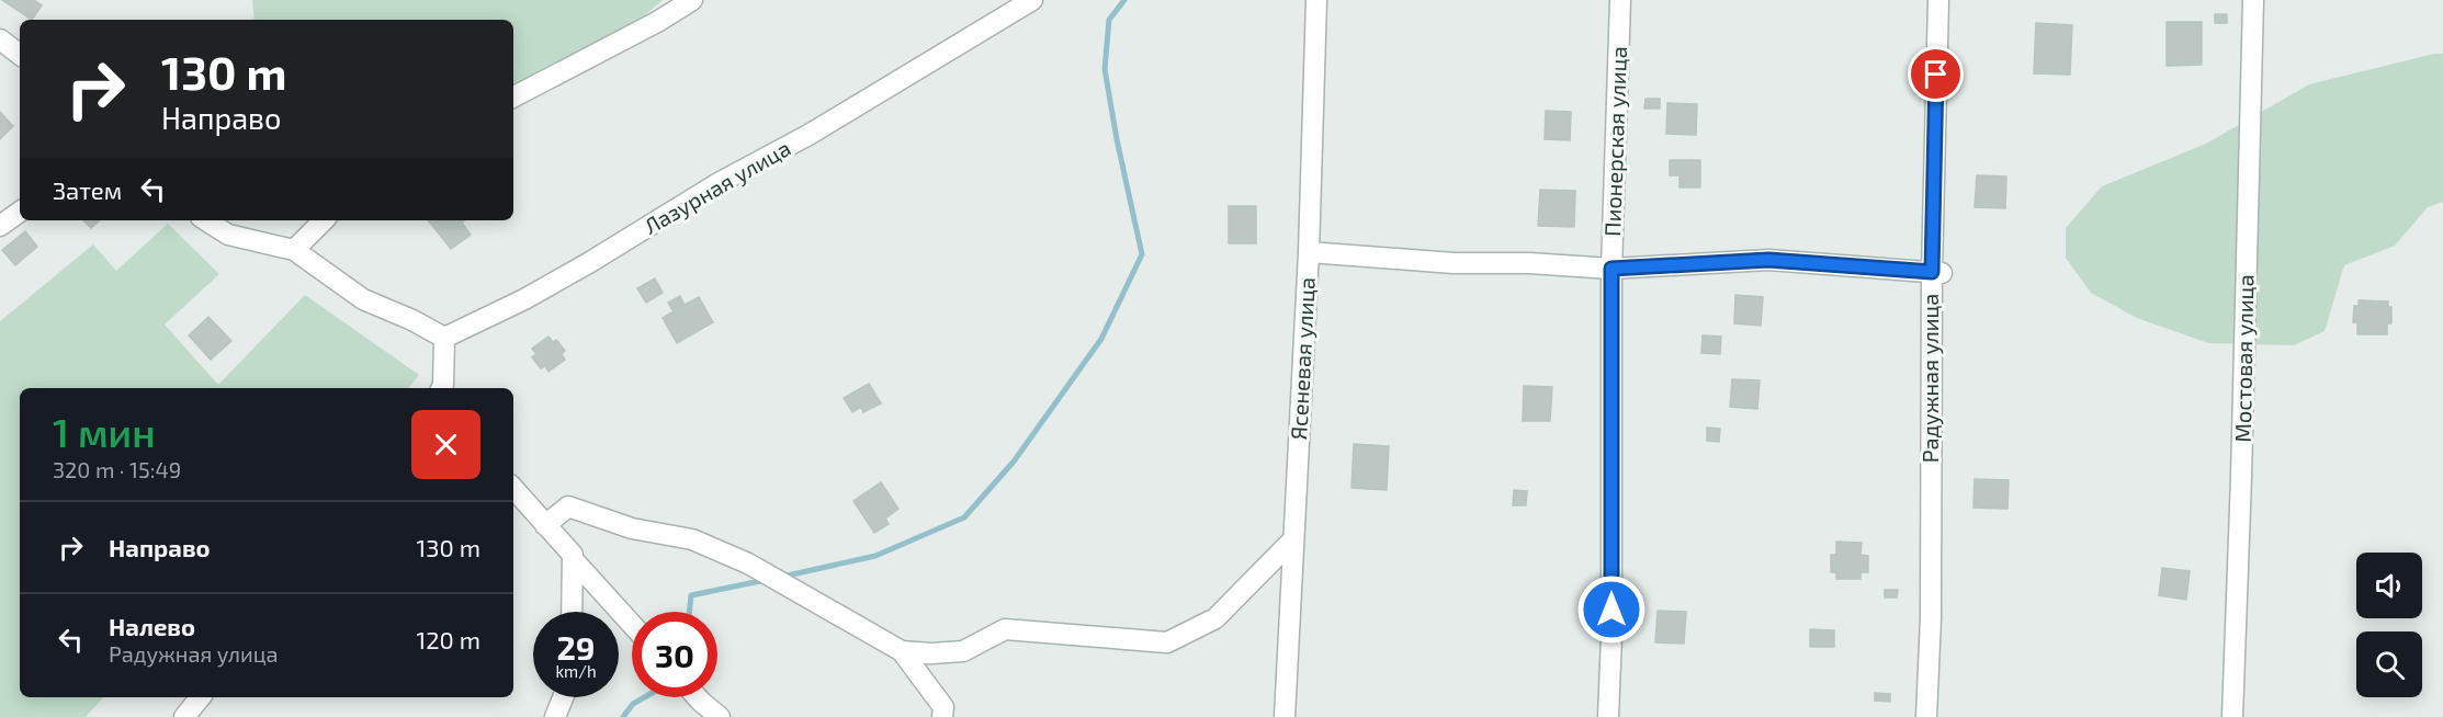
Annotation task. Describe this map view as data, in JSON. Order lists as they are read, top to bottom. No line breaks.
{"streets":{"street":["Пионерская улица","Лазурная улица","Ясеневая улица","Мостовая улица","Радужная улица"]},"page":{"turn":["130 m","Направо"],"then":"Затем","heading":["1 мин","320 m · 15:49"],"list":[{"name":"Направо","value":"130 m"},{"name":"Налево","note":"Радужная улица","value":"120 m"}],"speed":"29 km/h","limit":"30"}}
